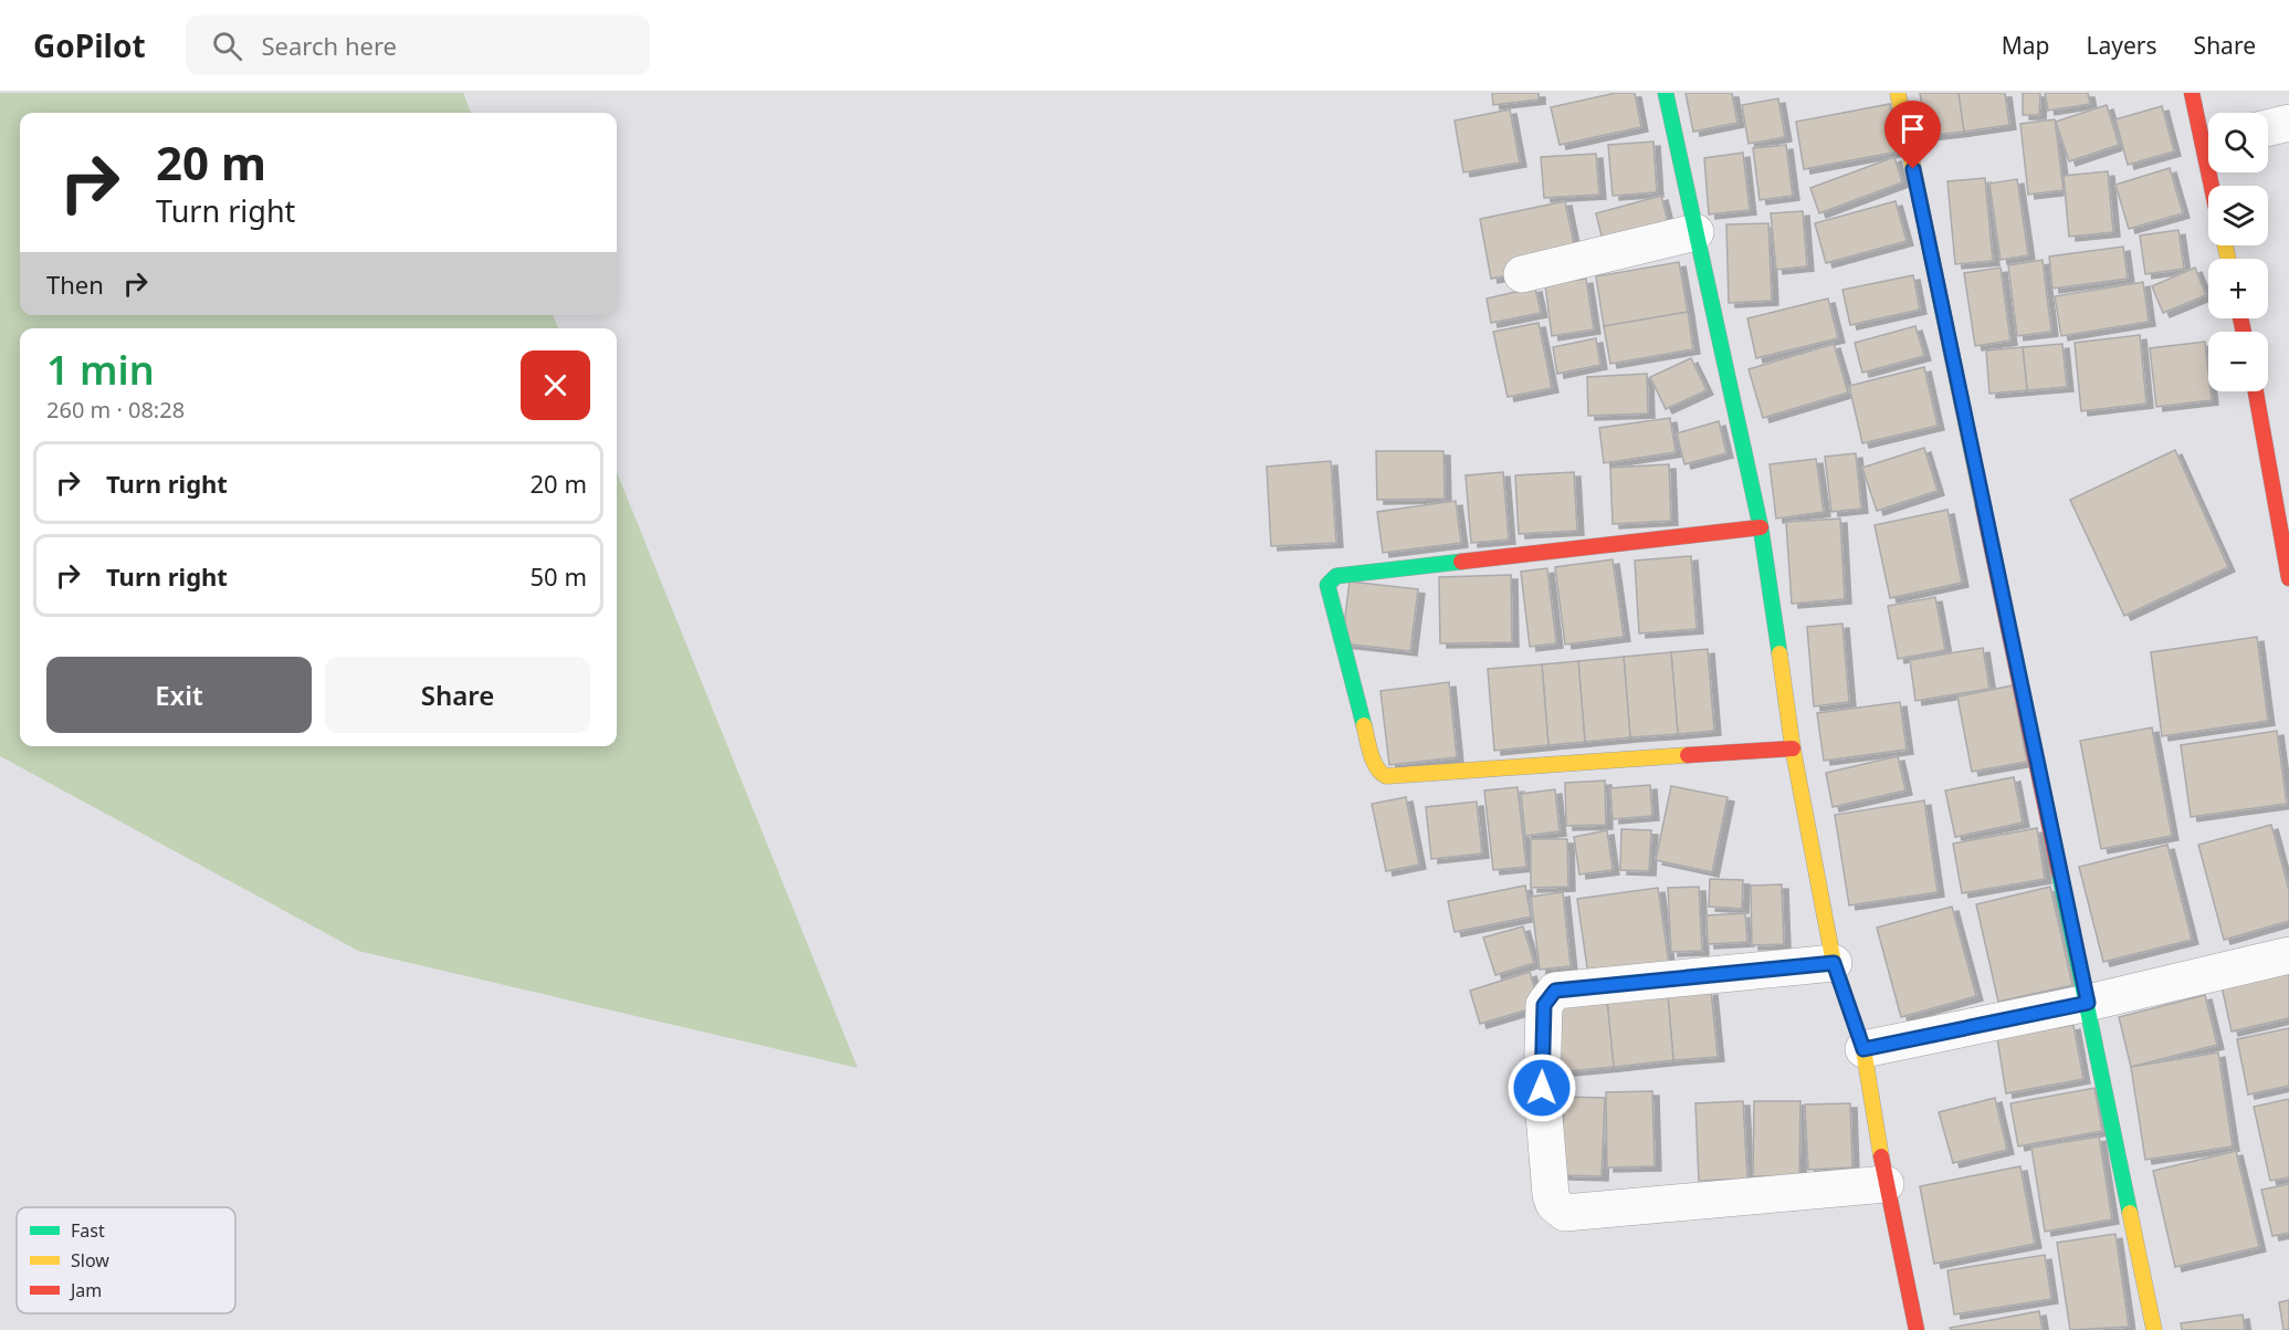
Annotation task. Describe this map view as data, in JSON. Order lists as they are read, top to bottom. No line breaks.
{"legend":["Fast","Slow","Jam"],"page":{"header":"GoPilot","search":"Search here","nav":["Map","Layers","Share"],"map_buttons":["+","−"],"turn":["20 m","Turn right"],"then":"Then","heading":["1 min","260 m · 08:28"],"list":[{"name":"Turn right","value":"20 m"},{"name":"Turn right","value":"50 m"}],"buttons":["Exit","Share"]}}
